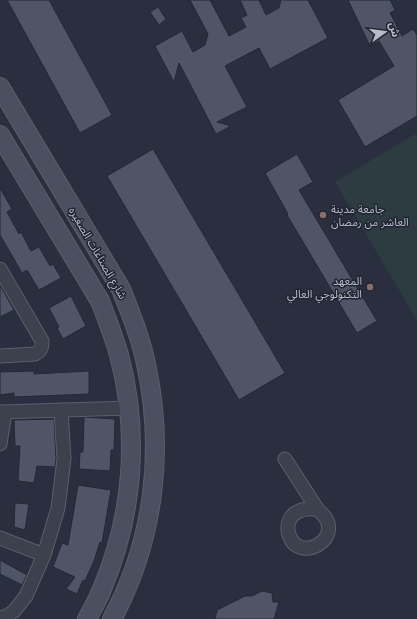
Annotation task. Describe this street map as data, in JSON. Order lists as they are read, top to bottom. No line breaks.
{"streets":{"street":["شارع الصناعات الصغيره"]},"places":["جامعة مدينة العاشر من رمضان","المعهد التكنولوجي العالي"],"north":"right"}
